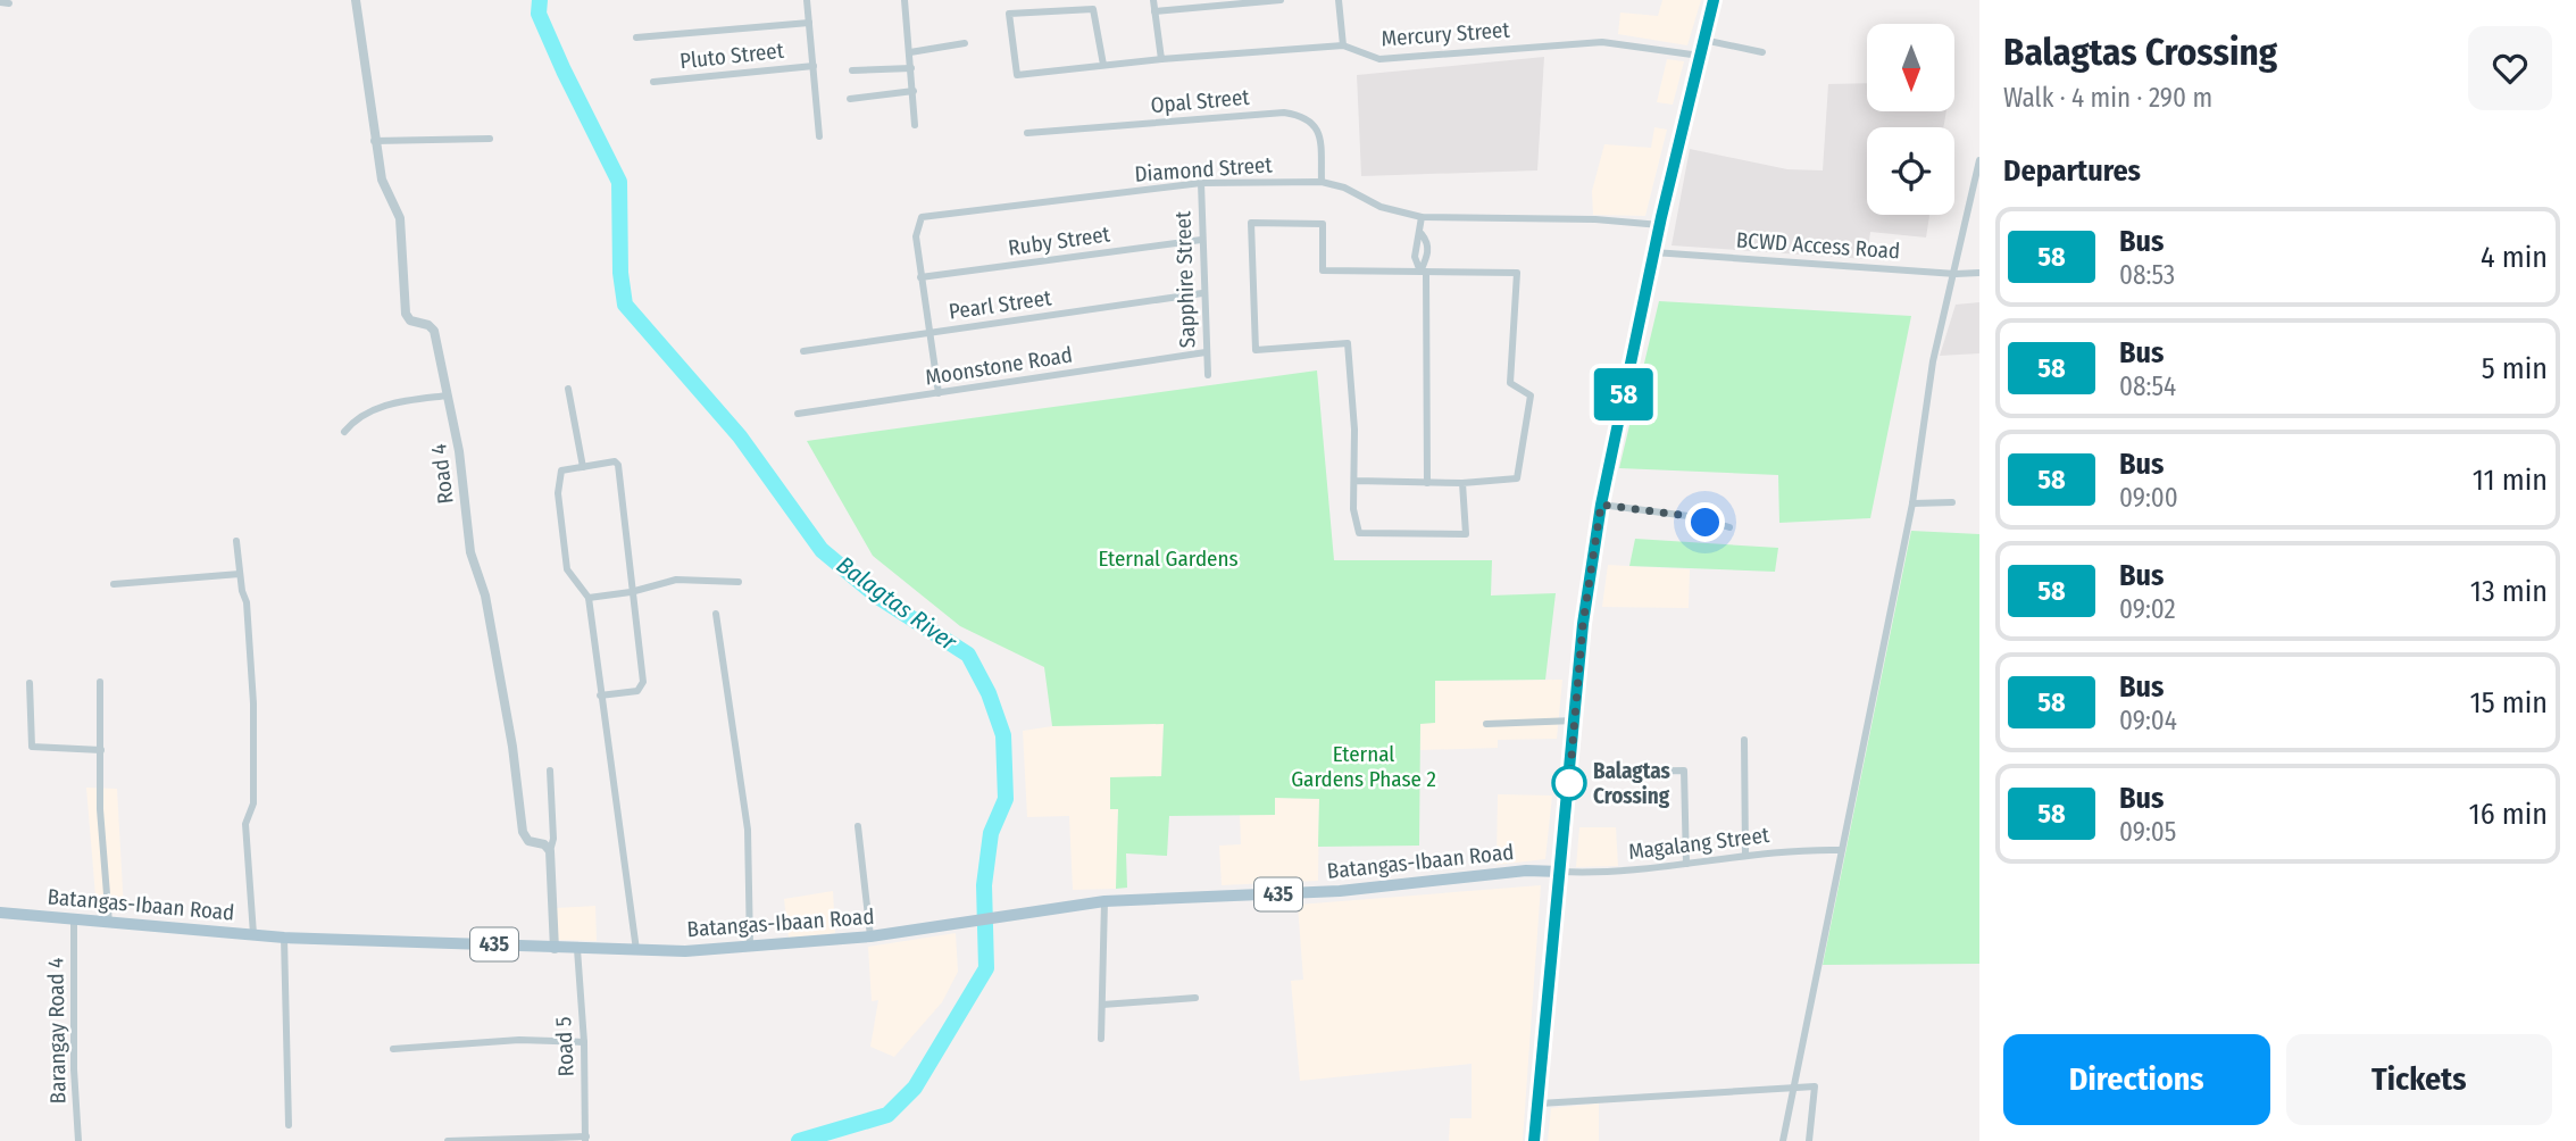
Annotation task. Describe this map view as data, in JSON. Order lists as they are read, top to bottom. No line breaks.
{"streets":{"main road":["Batangas-Ibaan Road","435"],"street":["Mercury Street","Pluto Street","Opal Street","Diamond Street","Ruby Street","BCWD Access Road","Sapphire Street","Pearl Street","Moonstone Road","Road 4","Magalang Street","Barangay Road 4","Road 5"]},"crossings":[["Opal Street","Diamond Street"],["Diamond Street","Ruby Street"],["Diamond Street","Sapphire Street"],["Diamond Street","Pearl Street"],["Diamond Street","Moonstone Road"],["Ruby Street","Sapphire Street"],["Sapphire Street","Pearl Street"],["Sapphire Street","Moonstone Road"],["Magalang Street","Batangas-Ibaan Road"],["Batangas-Ibaan Road","Barangay Road 4"],["Batangas-Ibaan Road","Road 5"]],"water":["Balagtas River"],"parks":["Eternal Gardens","Eternal Gardens Phase 2"],"places":["Balagtas Crossing"],"lines":["bus line 58"],"north":"bottom","page":{"on_map":"58","heading":[["Balagtas Crossing","Walk · 4 min · 290 m"],"Departures"],"list":[{"mark":"58","name":"Bus","note":"08:53","value":"4 min"},{"mark":"58","name":"Bus","note":"08:54","value":"5 min"},{"mark":"58","name":"Bus","note":"09:00","value":"11 min"},{"mark":"58","name":"Bus","note":"09:02","value":"13 min"},{"mark":"58","name":"Bus","note":"09:04","value":"15 min"},{"mark":"58","name":"Bus","note":"09:05","value":"16 min"}],"buttons":["Directions","Tickets"]}}
